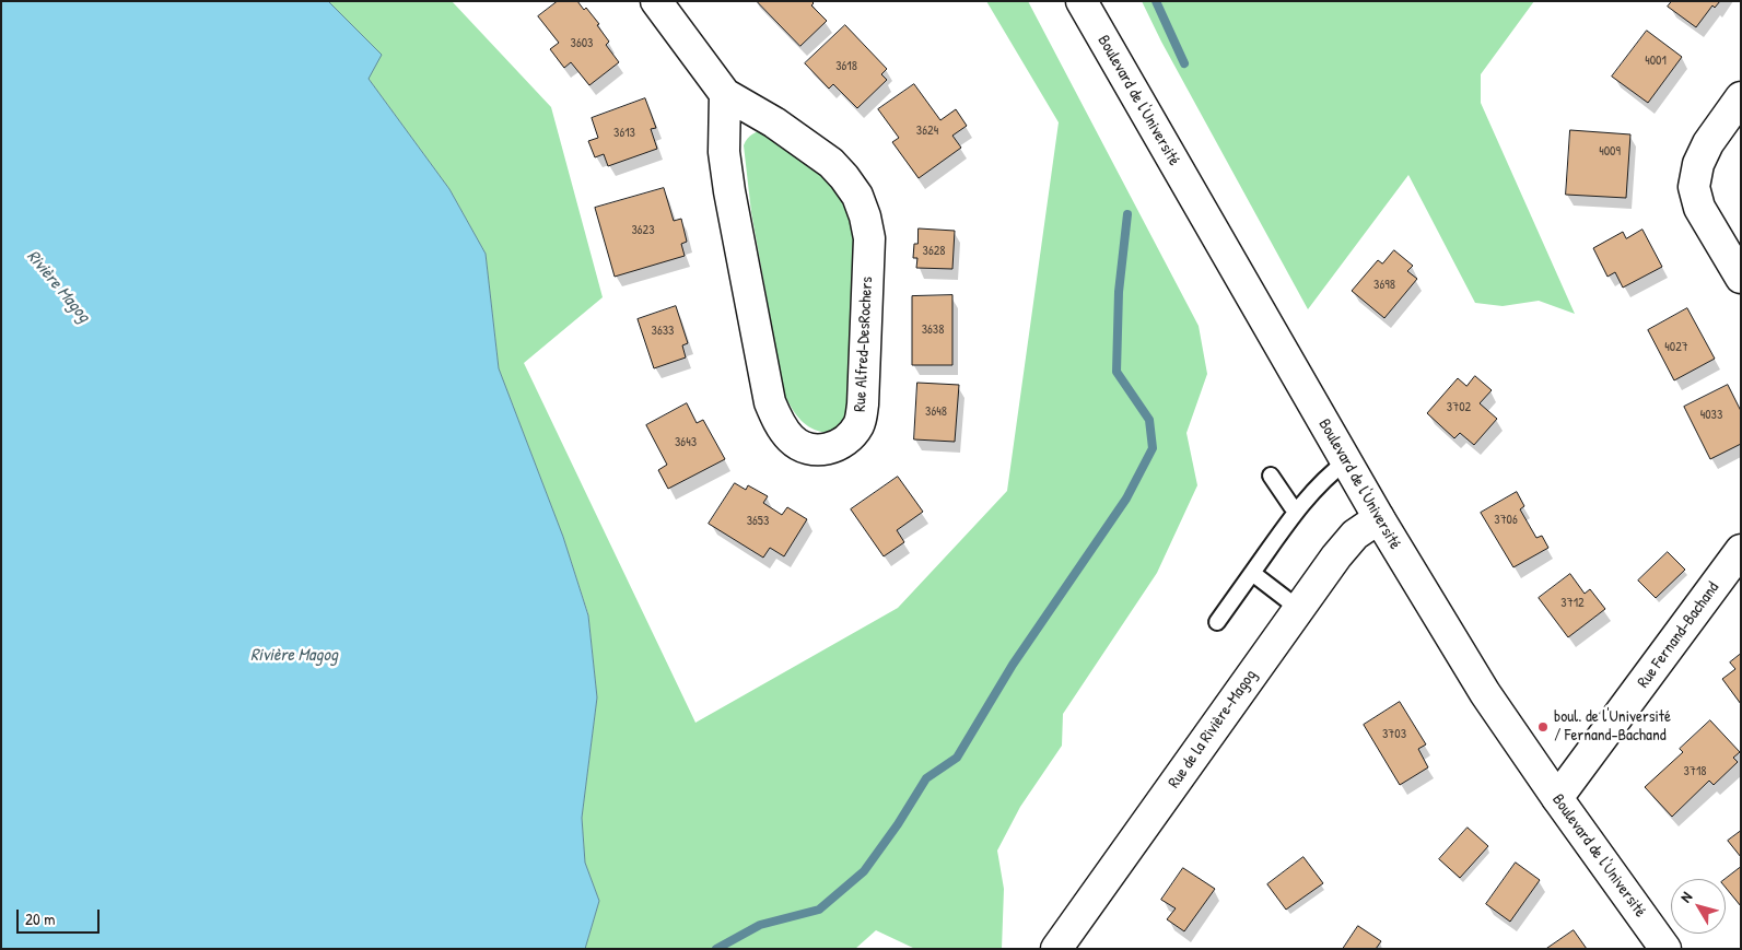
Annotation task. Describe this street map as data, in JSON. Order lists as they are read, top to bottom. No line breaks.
{"streets":{"street":["Boulevard de l'Université","Rue Alfred-DesRochers","Rue Fernand-Bachand","Rue de la Rivière-Magog"]},"crossings":[["Boulevard de l'Université","Rue Fernand-Bachand"],["Boulevard de l'Université","Rue de la Rivière-Magog"]],"water":["Rivière Magog"],"places":["boul. de l'Université / Fernand-Bachand"],"house_numbers":["3603","4001","3618","3624","3613","4009","3623","3628","3698","3638","3633","4027","3702","3648","4033","3643","3706","3653","3712","3703","3718"],"scale_bar":"20 m","north":"top left"}
